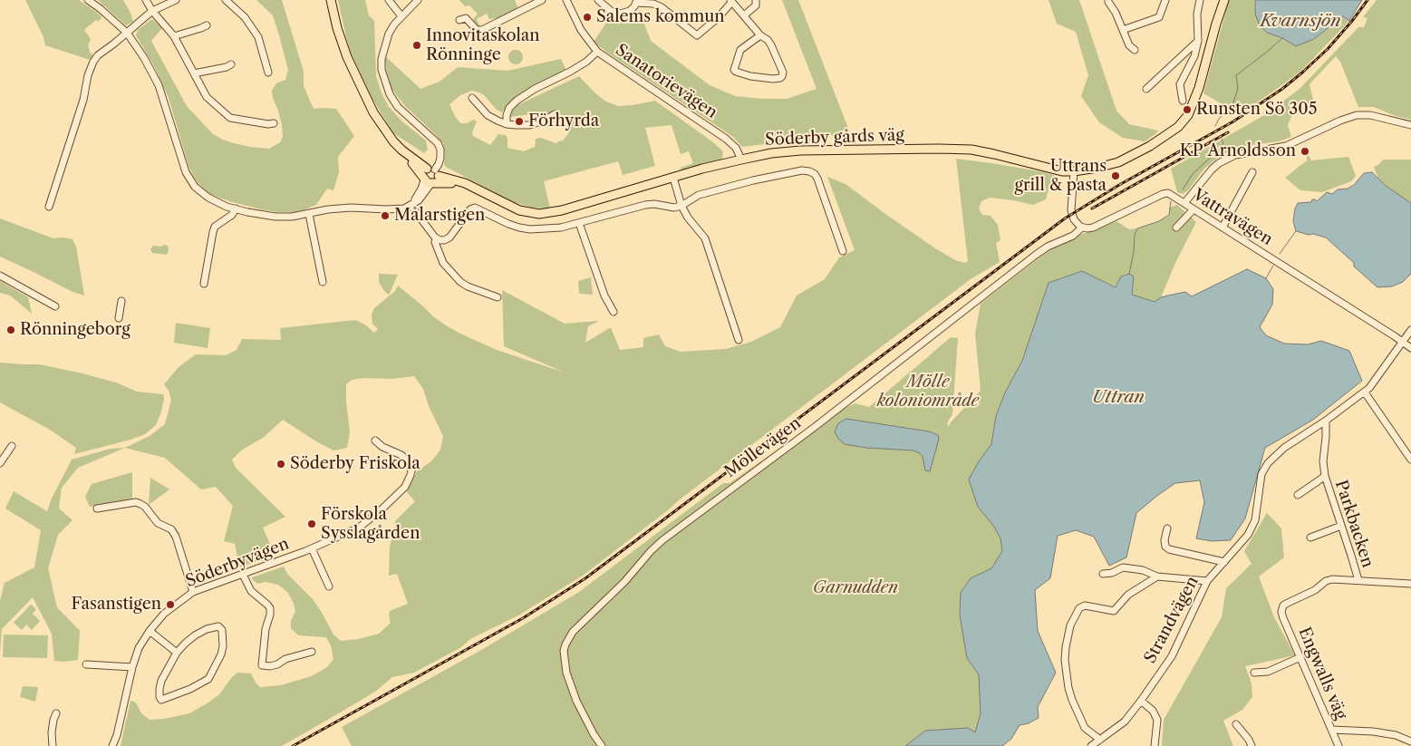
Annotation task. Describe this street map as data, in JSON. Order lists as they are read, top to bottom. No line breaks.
{"streets":{"main road":["Söderby gårds väg"],"street":["Sanatorievägen","Vattravägen","Möllevägen","Parkbacken","Söderbyvägen","Strandvägen","Engwalls väg"]},"crossings":[["Sanatorievägen","Söderby gårds väg"],["Vattravägen","Möllevägen"],["Vattravägen","Strandvägen"],["Parkbacken","Strandvägen"],["Parkbacken","Engwalls väg"]],"water":["Kvarnsjön","Uttran"],"parks":["Mölle koloniområde","Garnudden"],"places":["Salems kommun","Innovitaskolan Rönninge","Runsten Sö 305","Förhyrda","KP Arnoldsson","Uttrans grill & pasta","Målarstigen","Rönningeborg","Söderby Friskola","Förskola Sysslagården","Fasanstigen"]}
